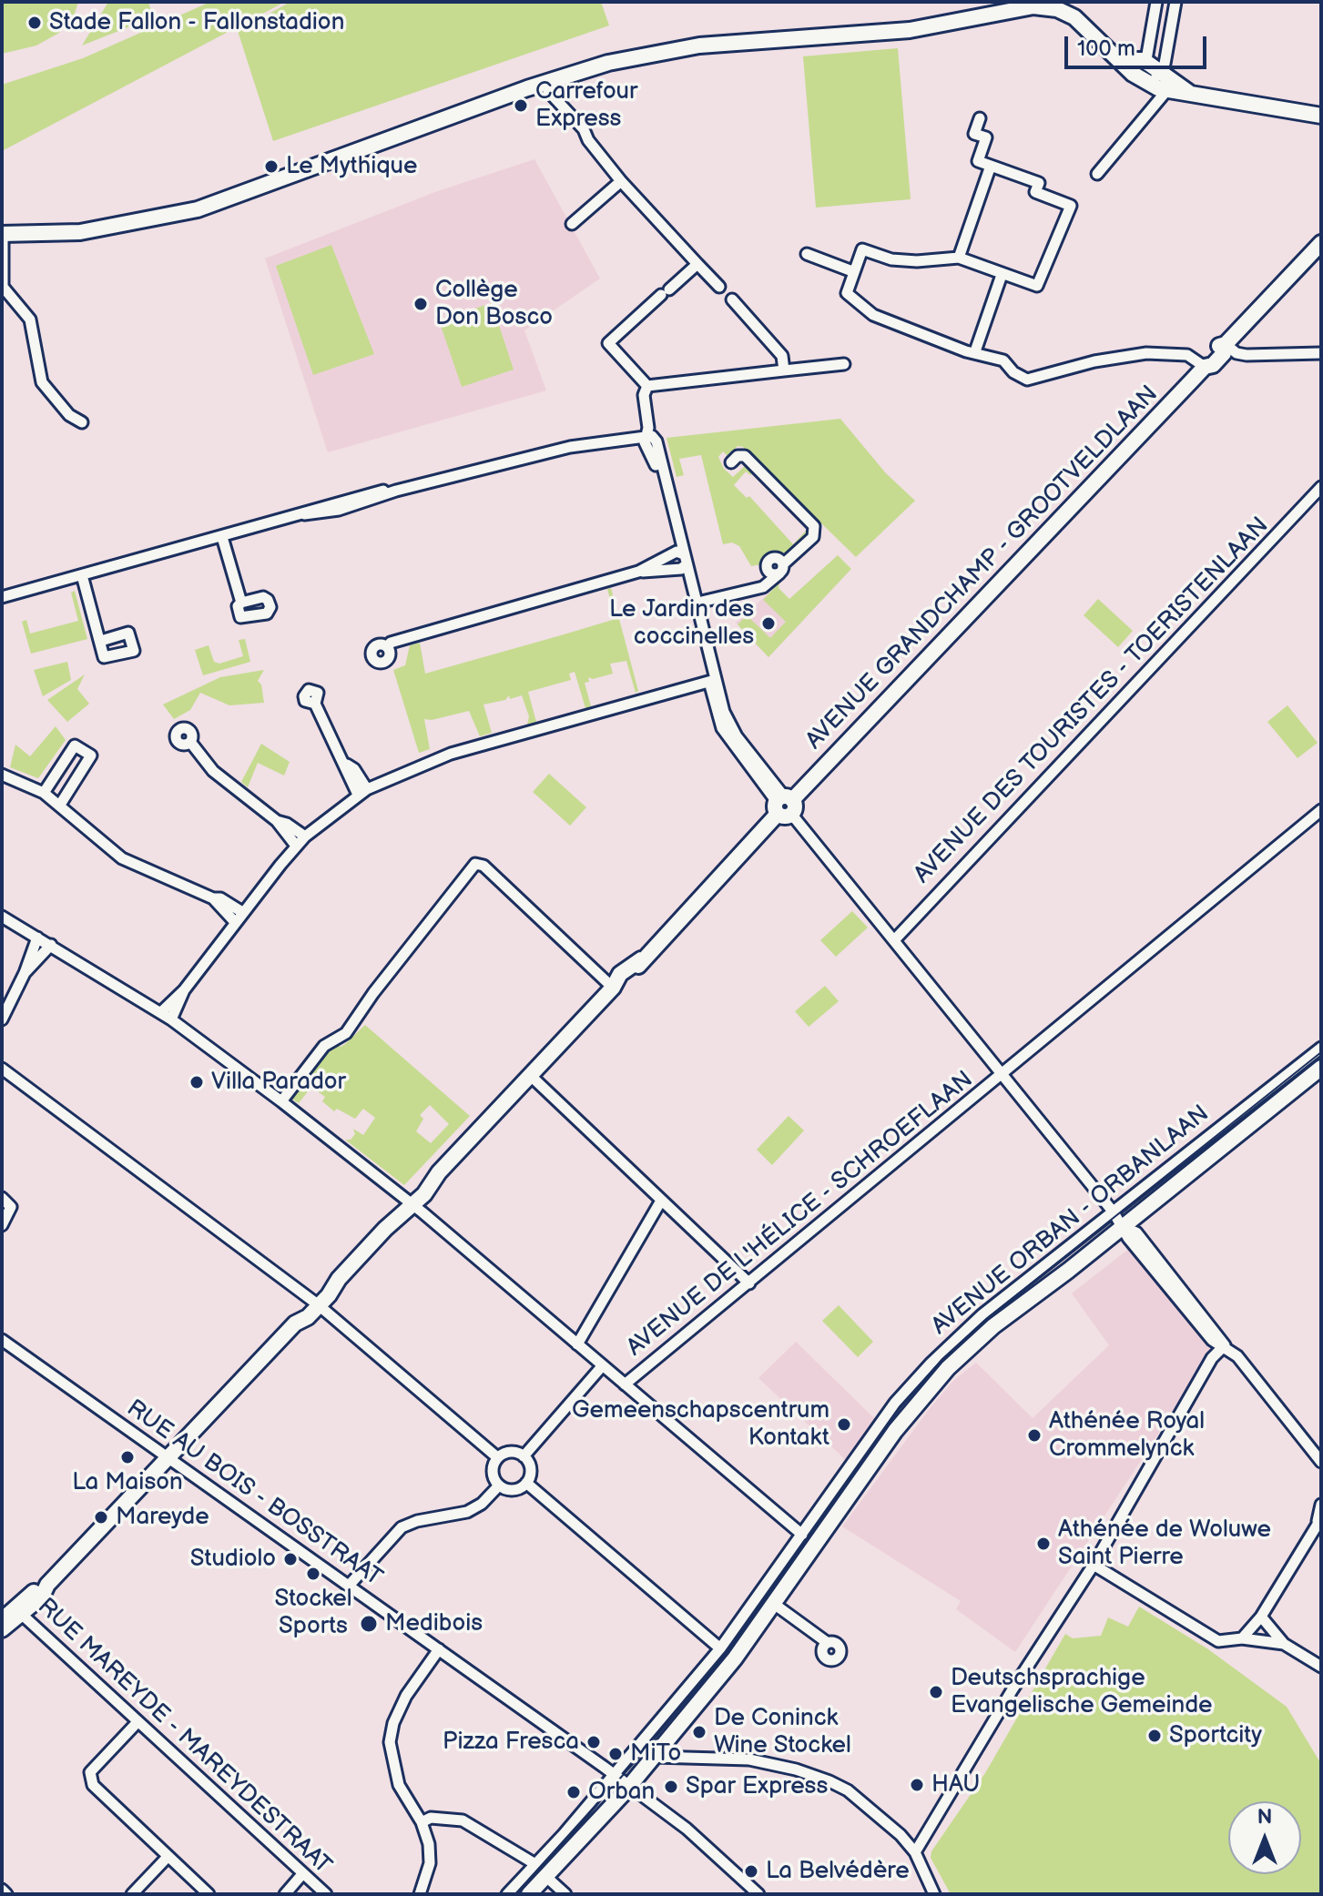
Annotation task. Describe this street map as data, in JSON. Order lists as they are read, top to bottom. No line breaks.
{"streets":{"street":["AVENUE GRANDCHAMP - GROOTVELDLAAN","AVENUE DES TOURISTES - TOERISTENLAAN","AVENUE DE L'HÉLICE - SCHROEFLAAN","AVENUE ORBAN - ORBANLAAN","RUE AU BOIS - BOSSTRAAT","RUE MAREYDE - MAREYDESTRAAT"]},"crossings":[["AVENUE GRANDCHAMP - GROOTVELDLAAN","RUE AU BOIS - BOSSTRAAT"],["AVENUE GRANDCHAMP - GROOTVELDLAAN","RUE MAREYDE - MAREYDESTRAAT"],["AVENUE ORBAN - ORBANLAAN","RUE AU BOIS - BOSSTRAAT"]],"places":["Stade Fallon - Fallonstadion","Carrefour Express","Le Mythique","Collège Don Bosco","Le Jardin des coccinelles","Villa Parador","Gemeenschapscentrum Kontakt","Athénée Royal Crommelynck","La Maison","Mareyde","Athénée de Woluwe Saint Pierre","Studiolo","Stockel Sports","Medibois","Deutschsprachige Evangelische Gemeinde","De Coninck Wine Stockel","Sportcity","Pizza Fresca","MiTo","HAU","Spar Express","Orban","La Belvédère"],"scale_bar":"100 m","north":"top"}
